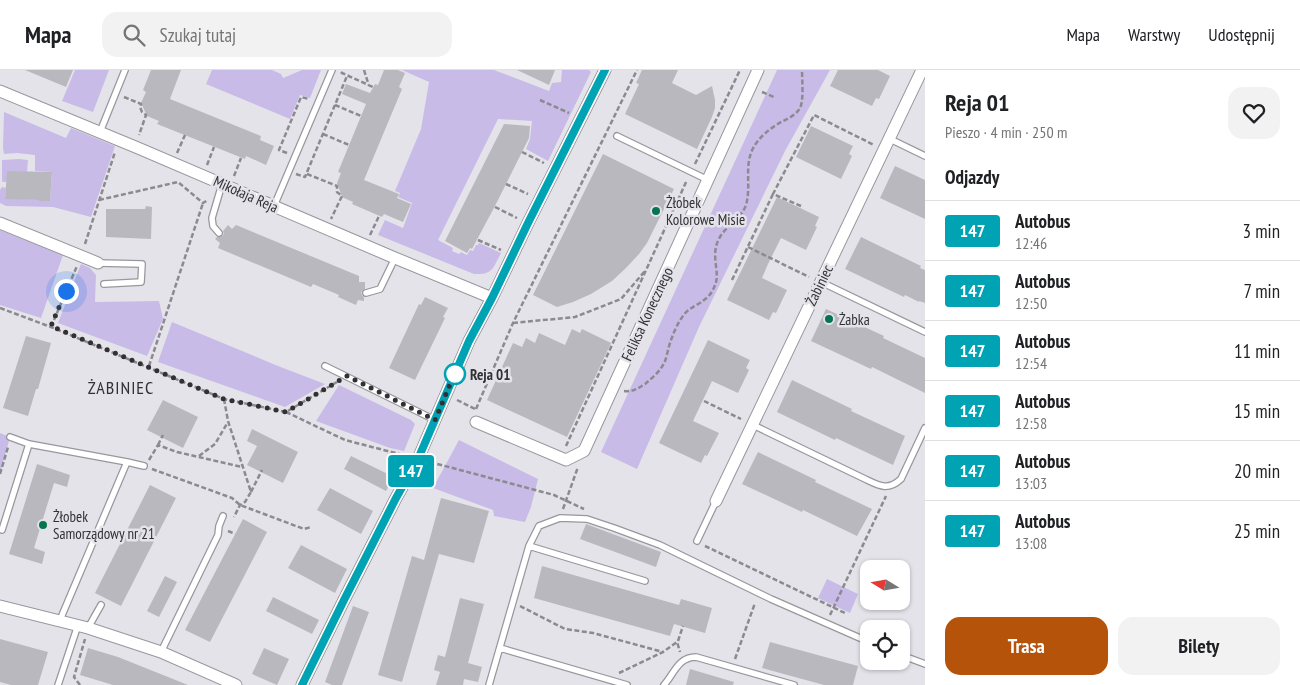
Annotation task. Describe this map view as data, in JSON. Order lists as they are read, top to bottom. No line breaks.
{"streets":{"street":["Mikołaja Reja","Żabiniec","Feliksa Konecznego"]},"districts":["ŻABINIEC"],"places":["Żłobek Kolorowe Misie","Żabka","Reja 01","Żłobek Samorządowy nr 21"],"lines":["bus line 147"],"north":"left","page":{"header":"Mapa","search":"Szukaj tutaj","nav":["Mapa","Warstwy","Udostępnij"],"on_map":"147","heading":[["Reja 01","Pieszo · 4 min · 250 m"],"Odjazdy"],"list":[{"mark":"147","name":"Autobus","note":"12:46","value":"3 min"},{"mark":"147","name":"Autobus","note":"12:50","value":"7 min"},{"mark":"147","name":"Autobus","note":"12:54","value":"11 min"},{"mark":"147","name":"Autobus","note":"12:58","value":"15 min"},{"mark":"147","name":"Autobus","note":"13:03","value":"20 min"},{"mark":"147","name":"Autobus","note":"13:08","value":"25 min"}],"buttons":["Trasa","Bilety"]}}
